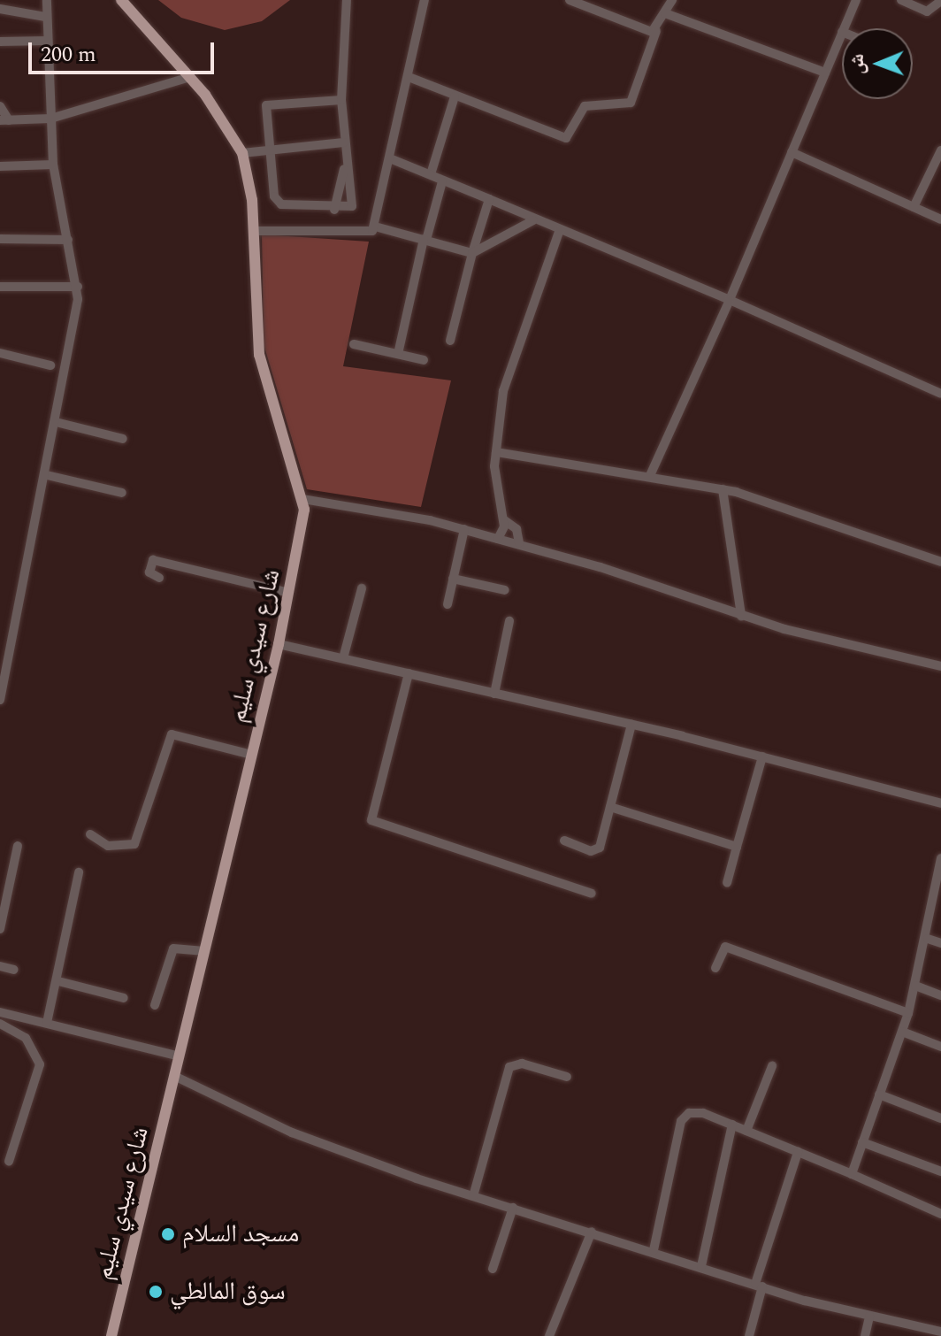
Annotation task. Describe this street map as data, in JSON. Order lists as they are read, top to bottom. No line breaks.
{"streets":{"main road":["شارع سيدي سليم"]},"places":["مسجد السلام","سوق المالطي"],"scale_bar":"200 m","north":"left"}
